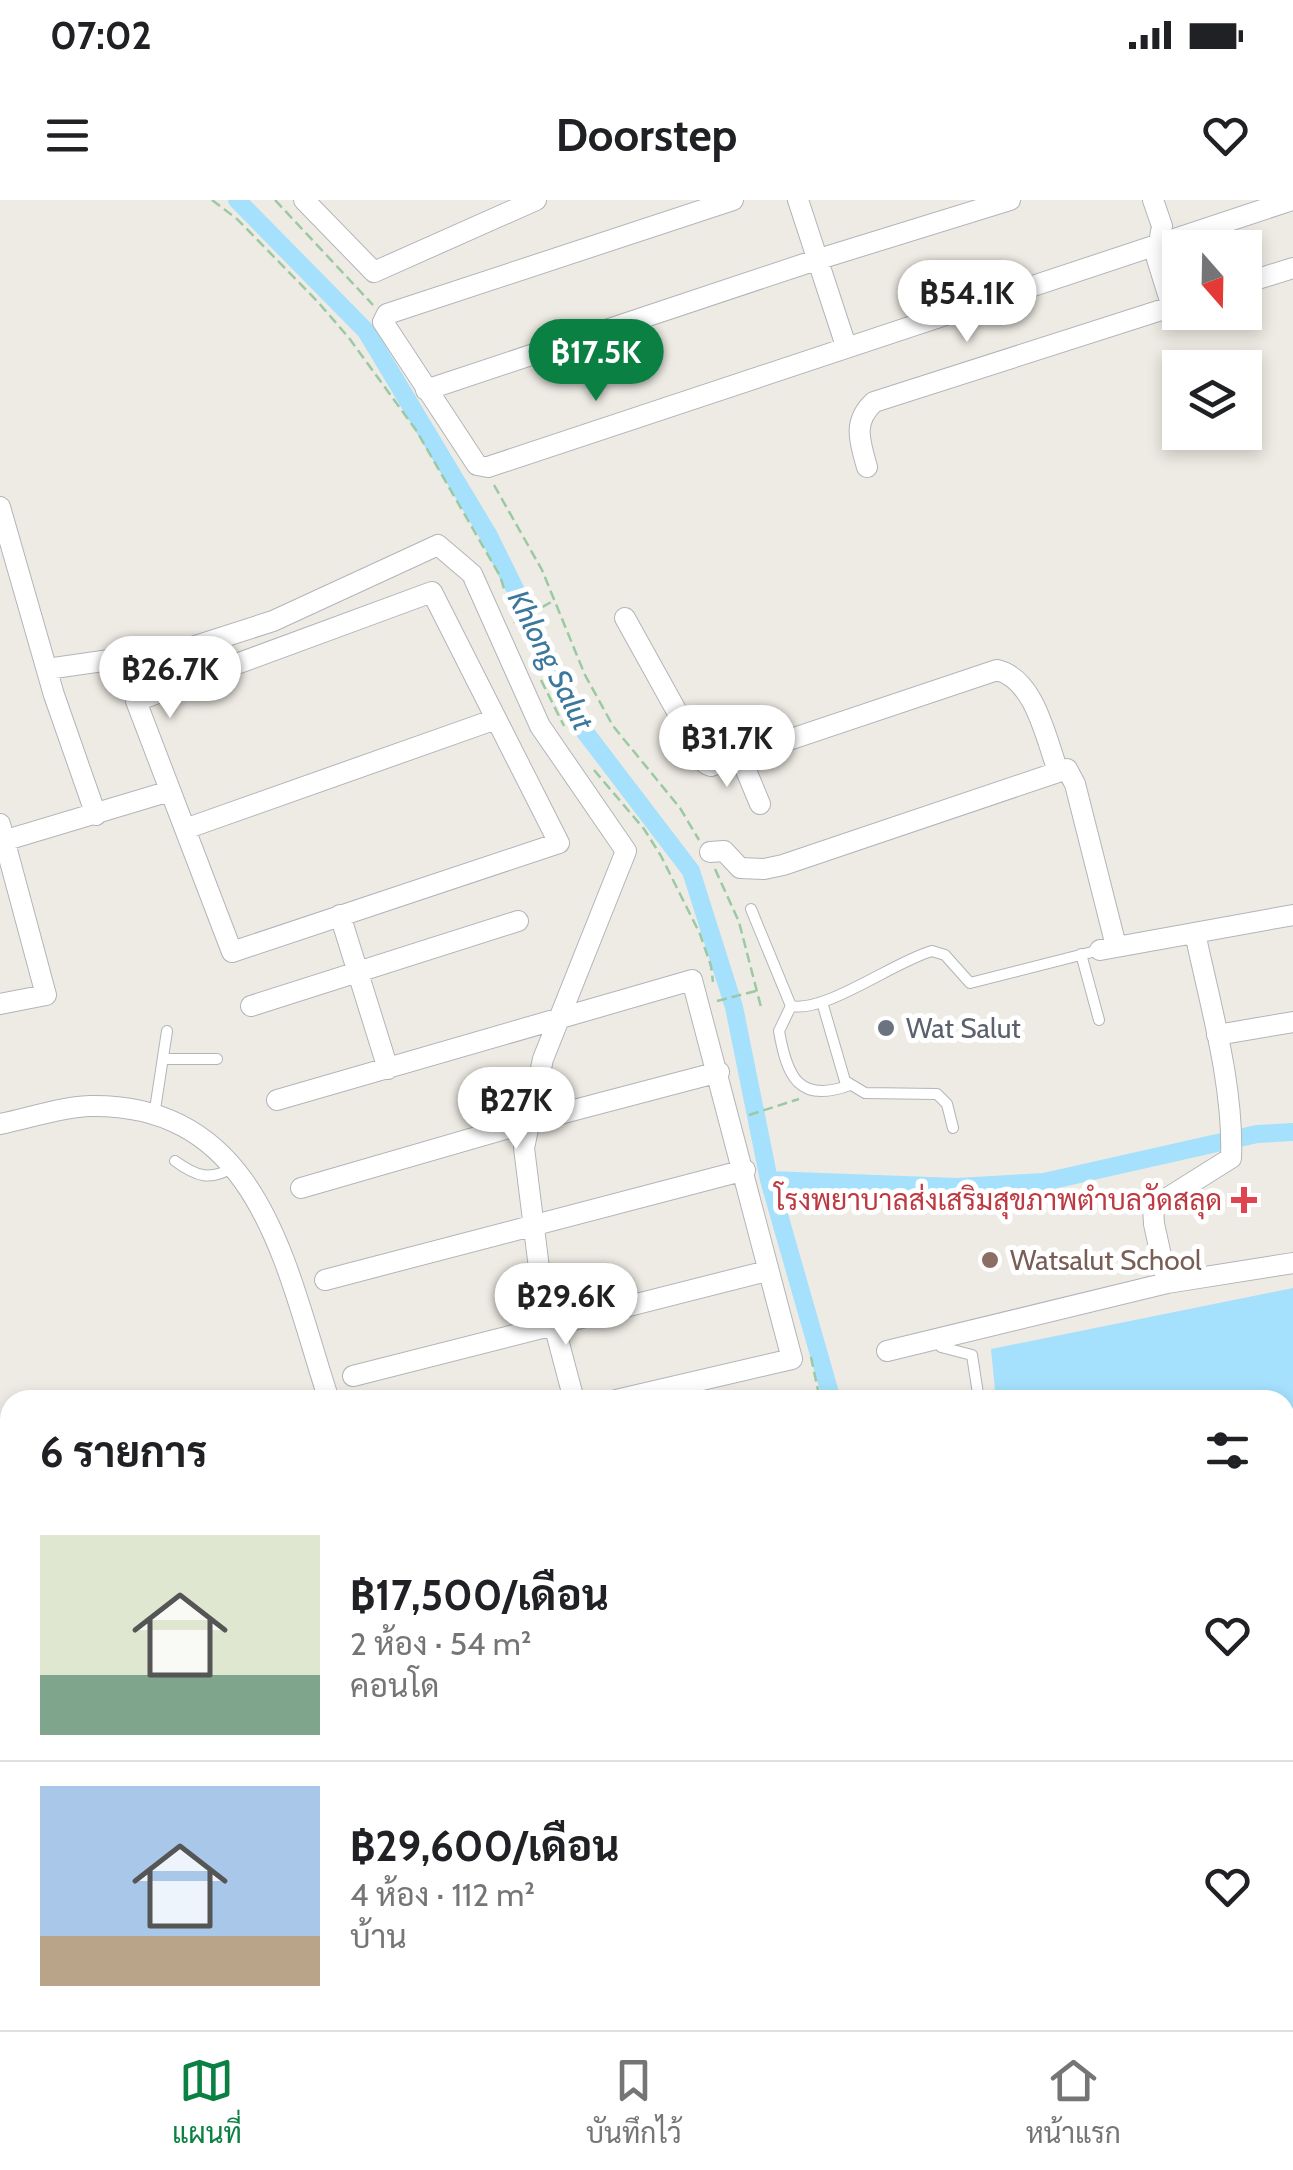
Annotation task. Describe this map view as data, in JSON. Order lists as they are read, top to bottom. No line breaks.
{"water":["Khlong Salut"],"places":{"other":["Wat Salut","Watsalut School"],"health":["โรงพยาบาลส่งเสริมสุขภาพตำบลวัดสลุด"]},"north":"bottom","page":{"status":"07:02","header":"Doorstep","price":["฿54.1K","฿17.5K","฿26.7K","฿31.7K","฿27K","฿29.6K"],"heading":"6 รายการ","list":[{"name":"฿17,500/เดือน","note":"2 ห้อง · 54 m² · คอนโด"},{"name":"฿29,600/เดือน","note":"4 ห้อง · 112 m² · บ้าน"}],"tabs":["แผนที่","บันทึกไว้","หน้าแรก"]}}
